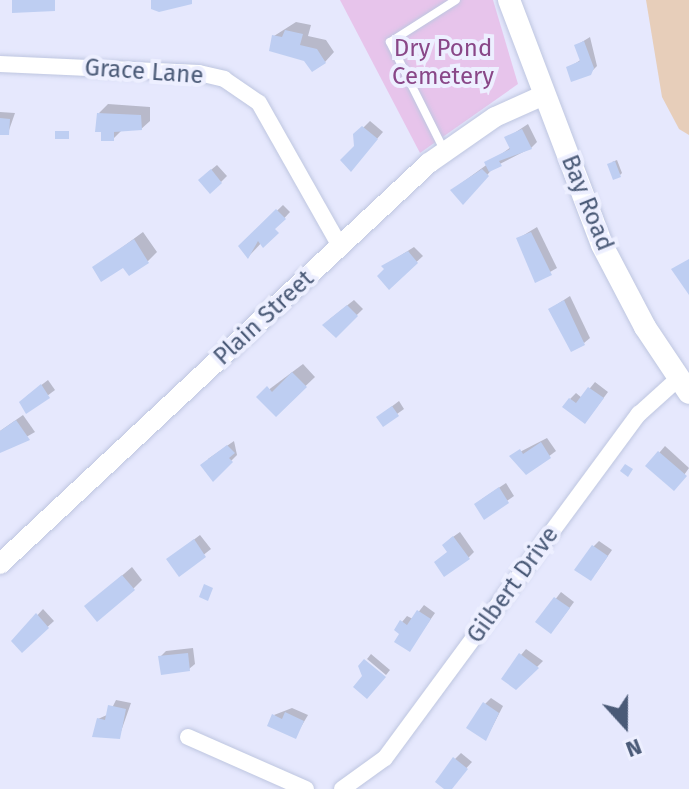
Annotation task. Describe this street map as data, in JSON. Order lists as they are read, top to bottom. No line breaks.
{"streets":{"main road":["Bay Road"],"street":["Grace Lane","Plain Street","Gilbert Drive"]},"crossings":[["Grace Lane","Plain Street"],["Bay Road","Plain Street"],["Bay Road","Gilbert Drive"]],"parks":["Dry Pond Cemetery"],"north":"bottom"}
